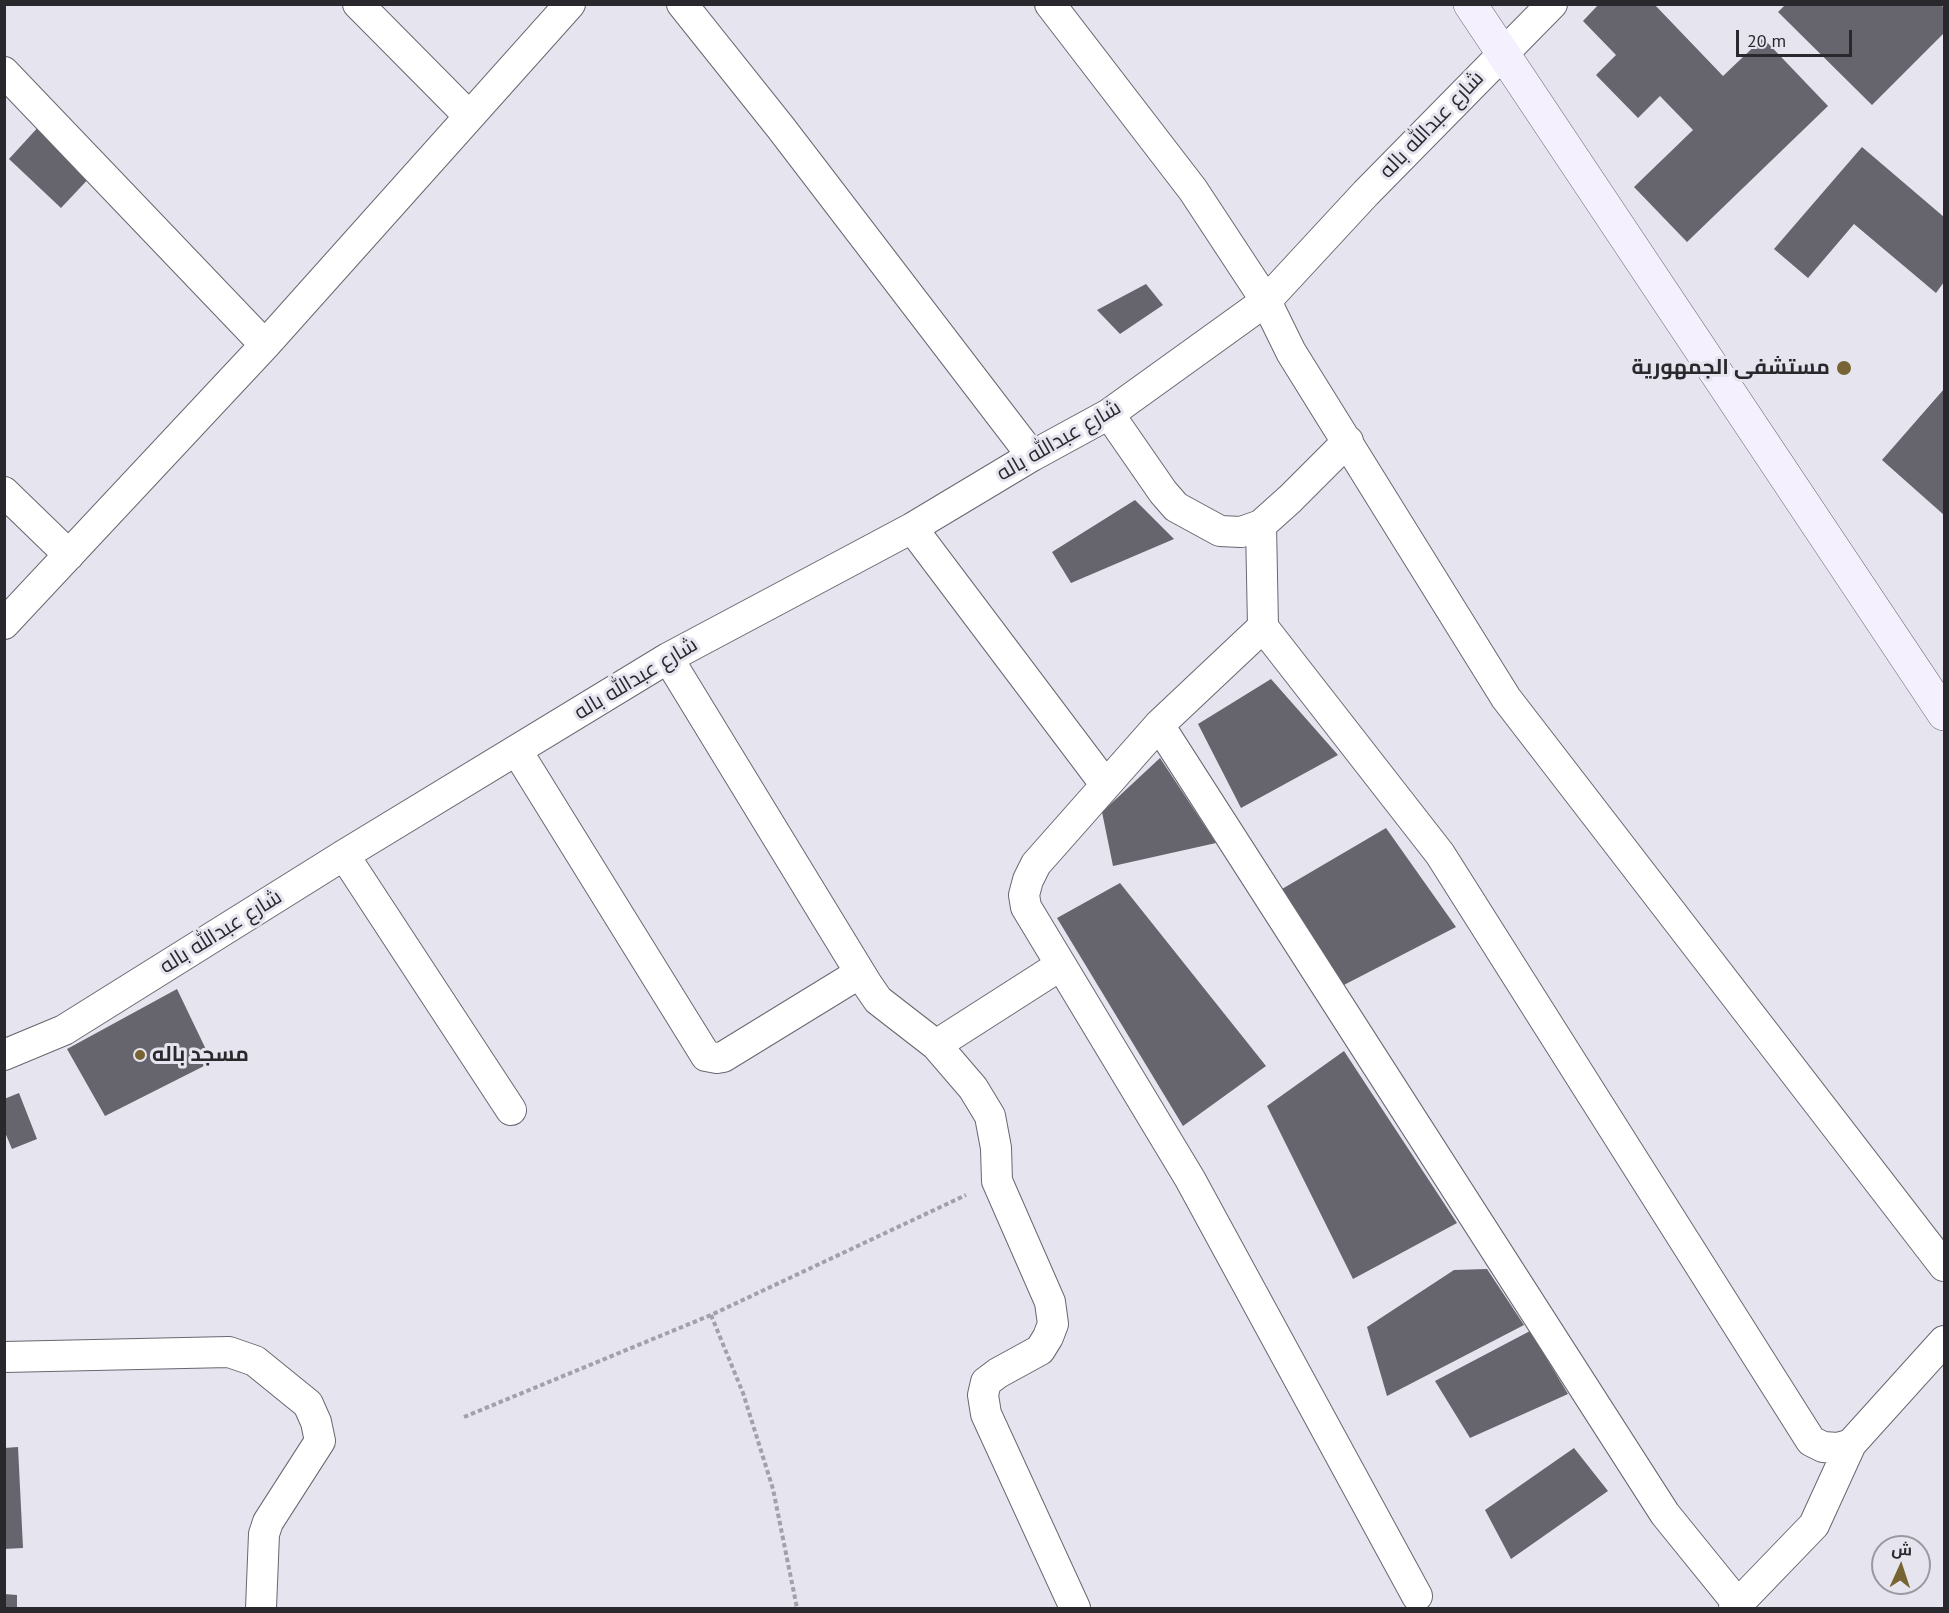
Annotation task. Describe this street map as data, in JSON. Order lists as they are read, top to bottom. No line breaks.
{"streets":{"street":["شارع عبدالله باله"]},"places":["مستشفى الجمهورية","مسجد باله"],"scale_bar":"20 m","north":"top"}
